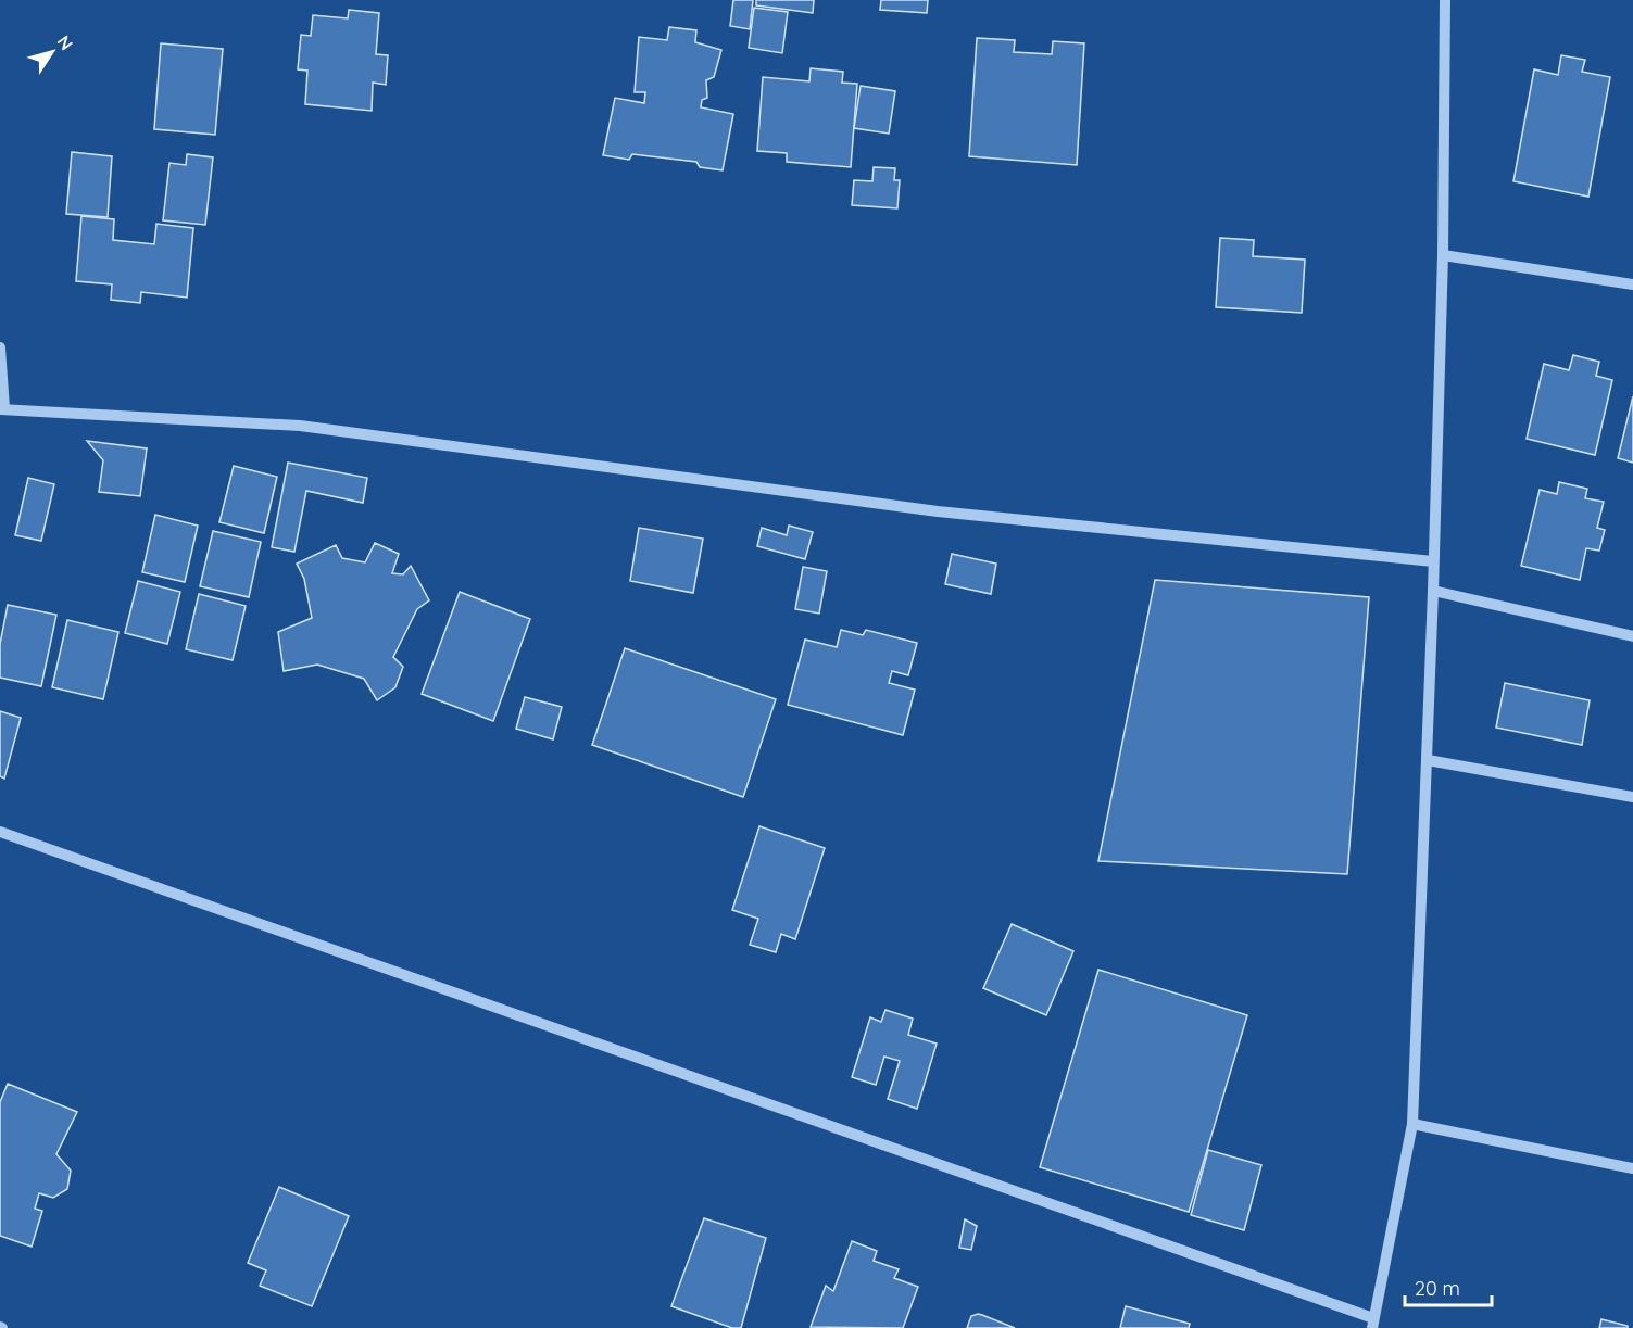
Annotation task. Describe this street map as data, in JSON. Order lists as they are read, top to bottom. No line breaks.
{"scale_bar":"20 m","north":"top right"}
